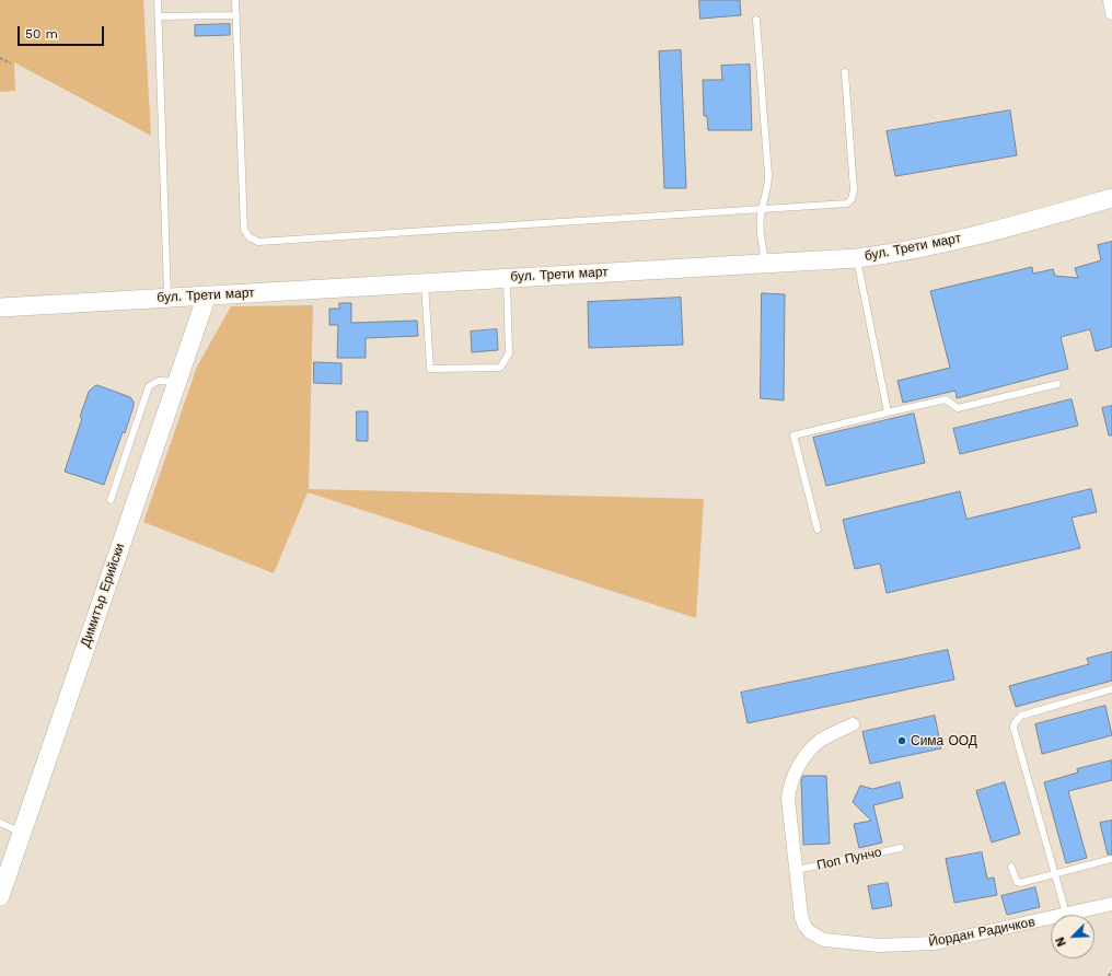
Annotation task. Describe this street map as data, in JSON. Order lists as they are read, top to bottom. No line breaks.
{"streets":{"main road":["бул. Трети март","Димитър Ерийски"],"street":["Йордан Радичков"],"lane":["Поп Пунчо"]},"crossings":[["бул. Трети март","Димитър Ерийски"],["Поп Пунчо","Йордан Радичков"]],"places":["Сима ООД"],"scale_bar":"50 m","north":"bottom left"}
